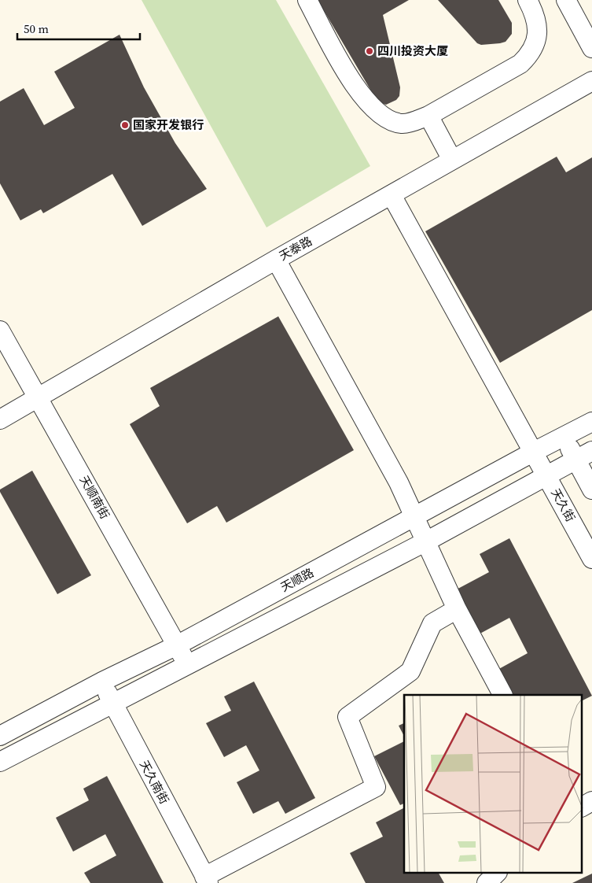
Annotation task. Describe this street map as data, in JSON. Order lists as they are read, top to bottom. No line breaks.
{"streets":{"street":["天泰路","天顺南街","天久街","天顺路","天久南街"]},"crossings":[["天泰路","天顺南街"],["天泰路","天久街"],["天顺南街","天顺路"],["天久街","天顺路"],["天顺路","天久南街"]],"places":["四川投资大厦","国家开发银行"],"scale_bar":"50 m"}
